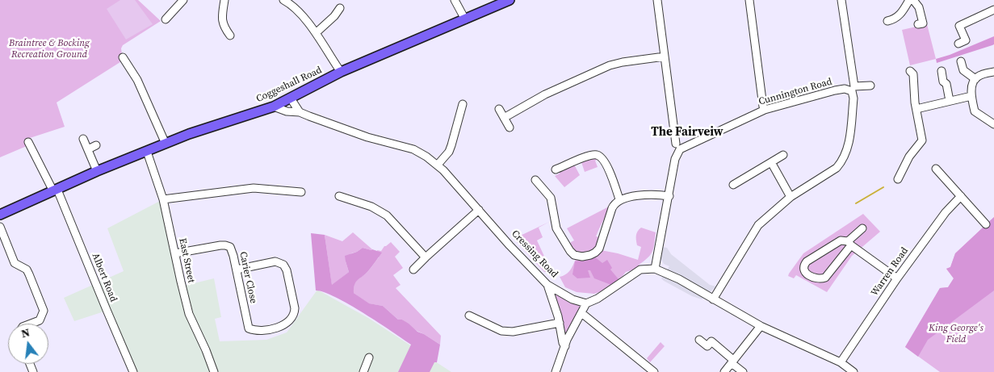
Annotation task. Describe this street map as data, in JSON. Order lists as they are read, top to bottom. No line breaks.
{"streets":{"main road":["Coggeshall Road"],"street":["Cunnington Road","Cressing Road","East Street","Warren Road","Albert Road","Carier Close"]},"crossings":[["Coggeshall Road","Cressing Road"],["Coggeshall Road","East Street"],["Coggeshall Road","Albert Road"],["East Street","Carier Close"]],"districts":["The Fairveiw"],"parks":["Braintree & Bocking Recreation Ground","King George's Field"],"north":"top"}
